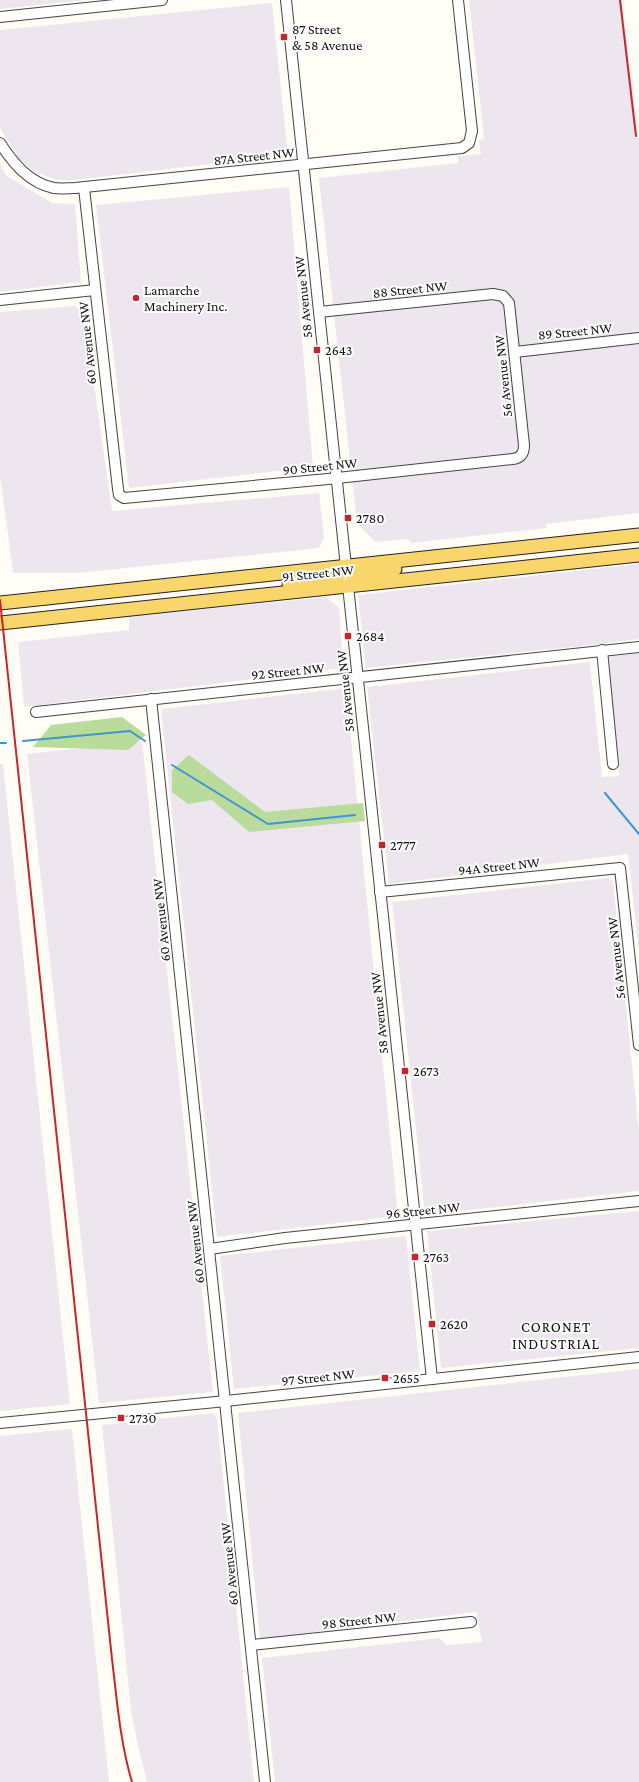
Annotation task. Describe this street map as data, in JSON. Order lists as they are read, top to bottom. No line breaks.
{"streets":{"main road":["91 Street NW"],"street":["87A Street NW","88 Street NW","58 Avenue NW","89 Street NW","60 Avenue NW","56 Avenue NW","90 Street NW","92 Street NW","94A Street NW","96 Street NW","97 Street NW","98 Street NW"]},"crossings":[["87A Street NW","58 Avenue NW"],["87A Street NW","60 Avenue NW"],["88 Street NW","58 Avenue NW"],["88 Street NW","56 Avenue NW"],["58 Avenue NW","90 Street NW"],["58 Avenue NW","91 Street NW"],["58 Avenue NW","92 Street NW"],["58 Avenue NW","94A Street NW"],["58 Avenue NW","96 Street NW"],["58 Avenue NW","97 Street NW"],["89 Street NW","56 Avenue NW"],["60 Avenue NW","90 Street NW"],["60 Avenue NW","92 Street NW"],["60 Avenue NW","96 Street NW"],["60 Avenue NW","97 Street NW"],["60 Avenue NW","98 Street NW"],["56 Avenue NW","90 Street NW"],["56 Avenue NW","94A Street NW"]],"districts":["CORONET INDUSTRIAL"],"places":{"transit":["87 Street & 58 Avenue","2643","2780","2684","2777","2673","2763","2620","2655","2730"],"other":["Lamarche Machinery Inc."]}}
